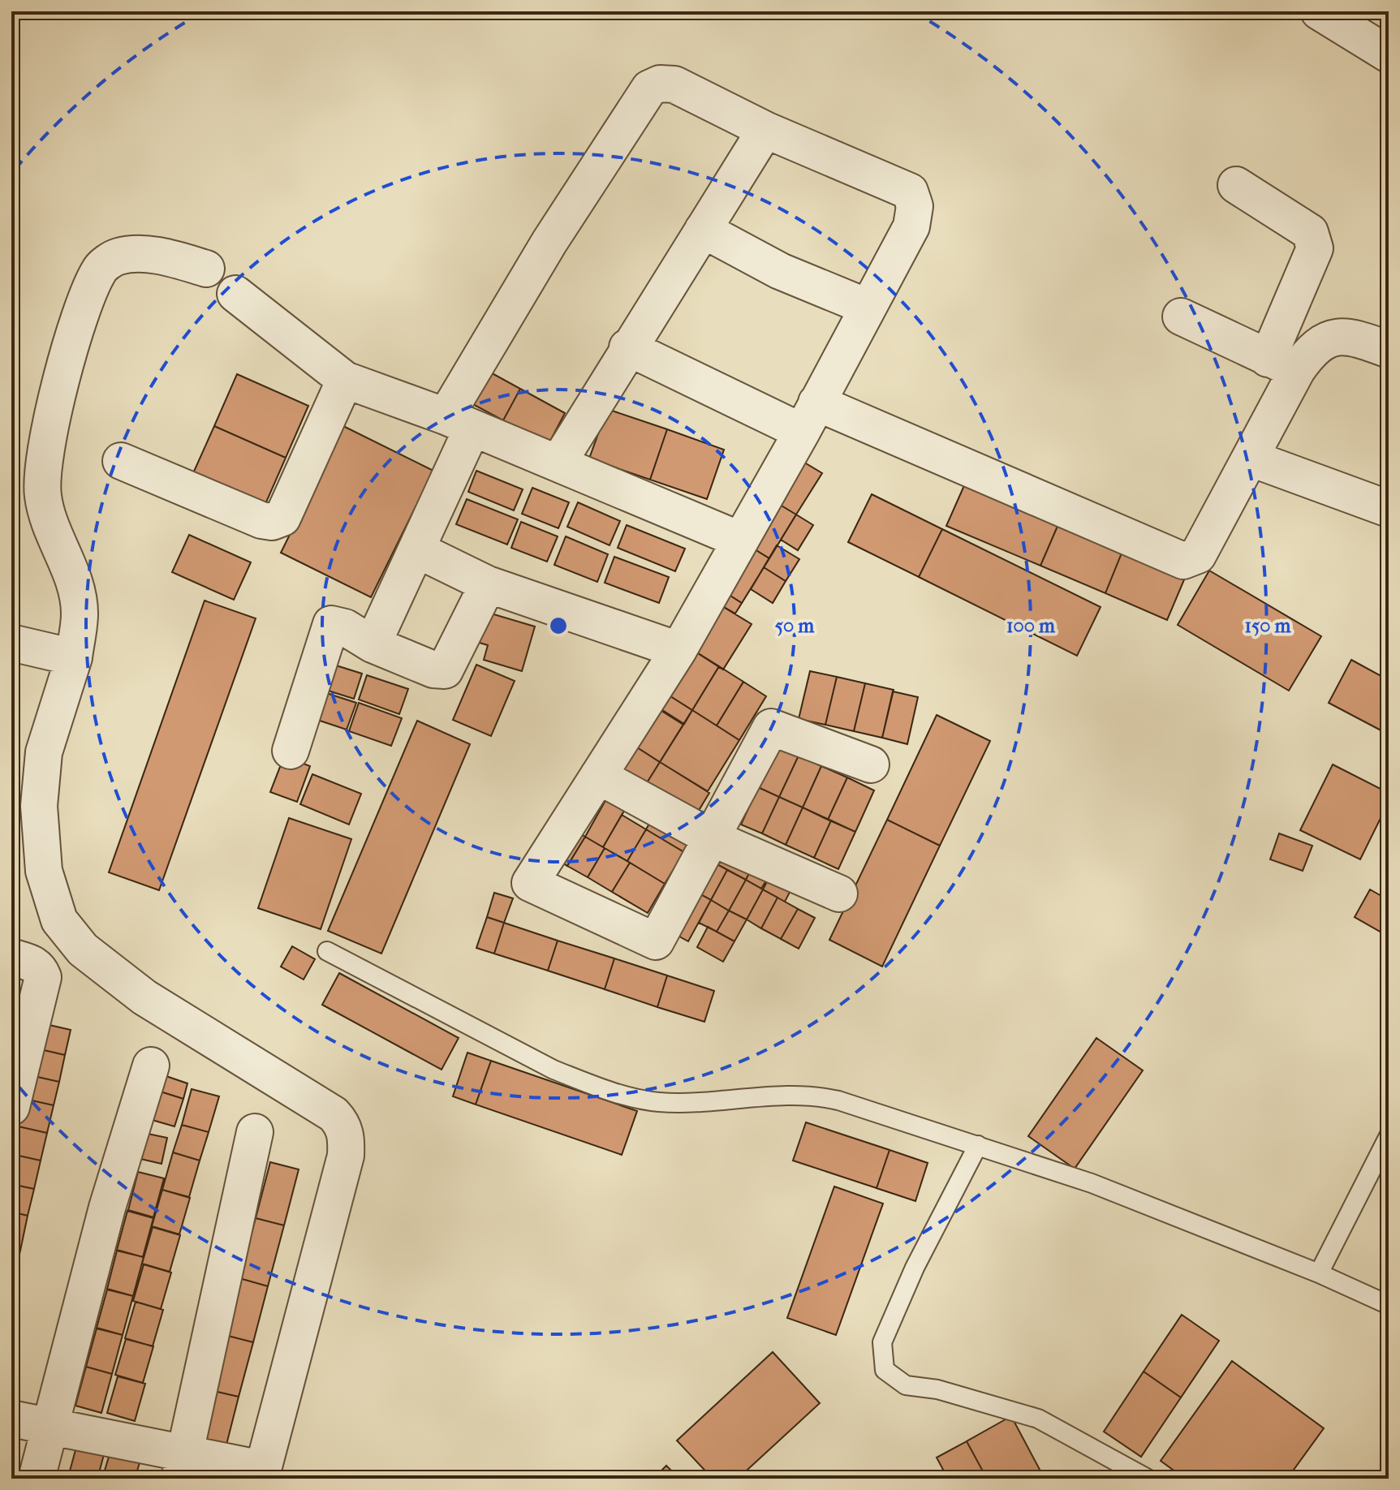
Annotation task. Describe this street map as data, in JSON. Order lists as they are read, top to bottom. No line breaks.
{"rings":["50 m","100 m","150 m"]}
